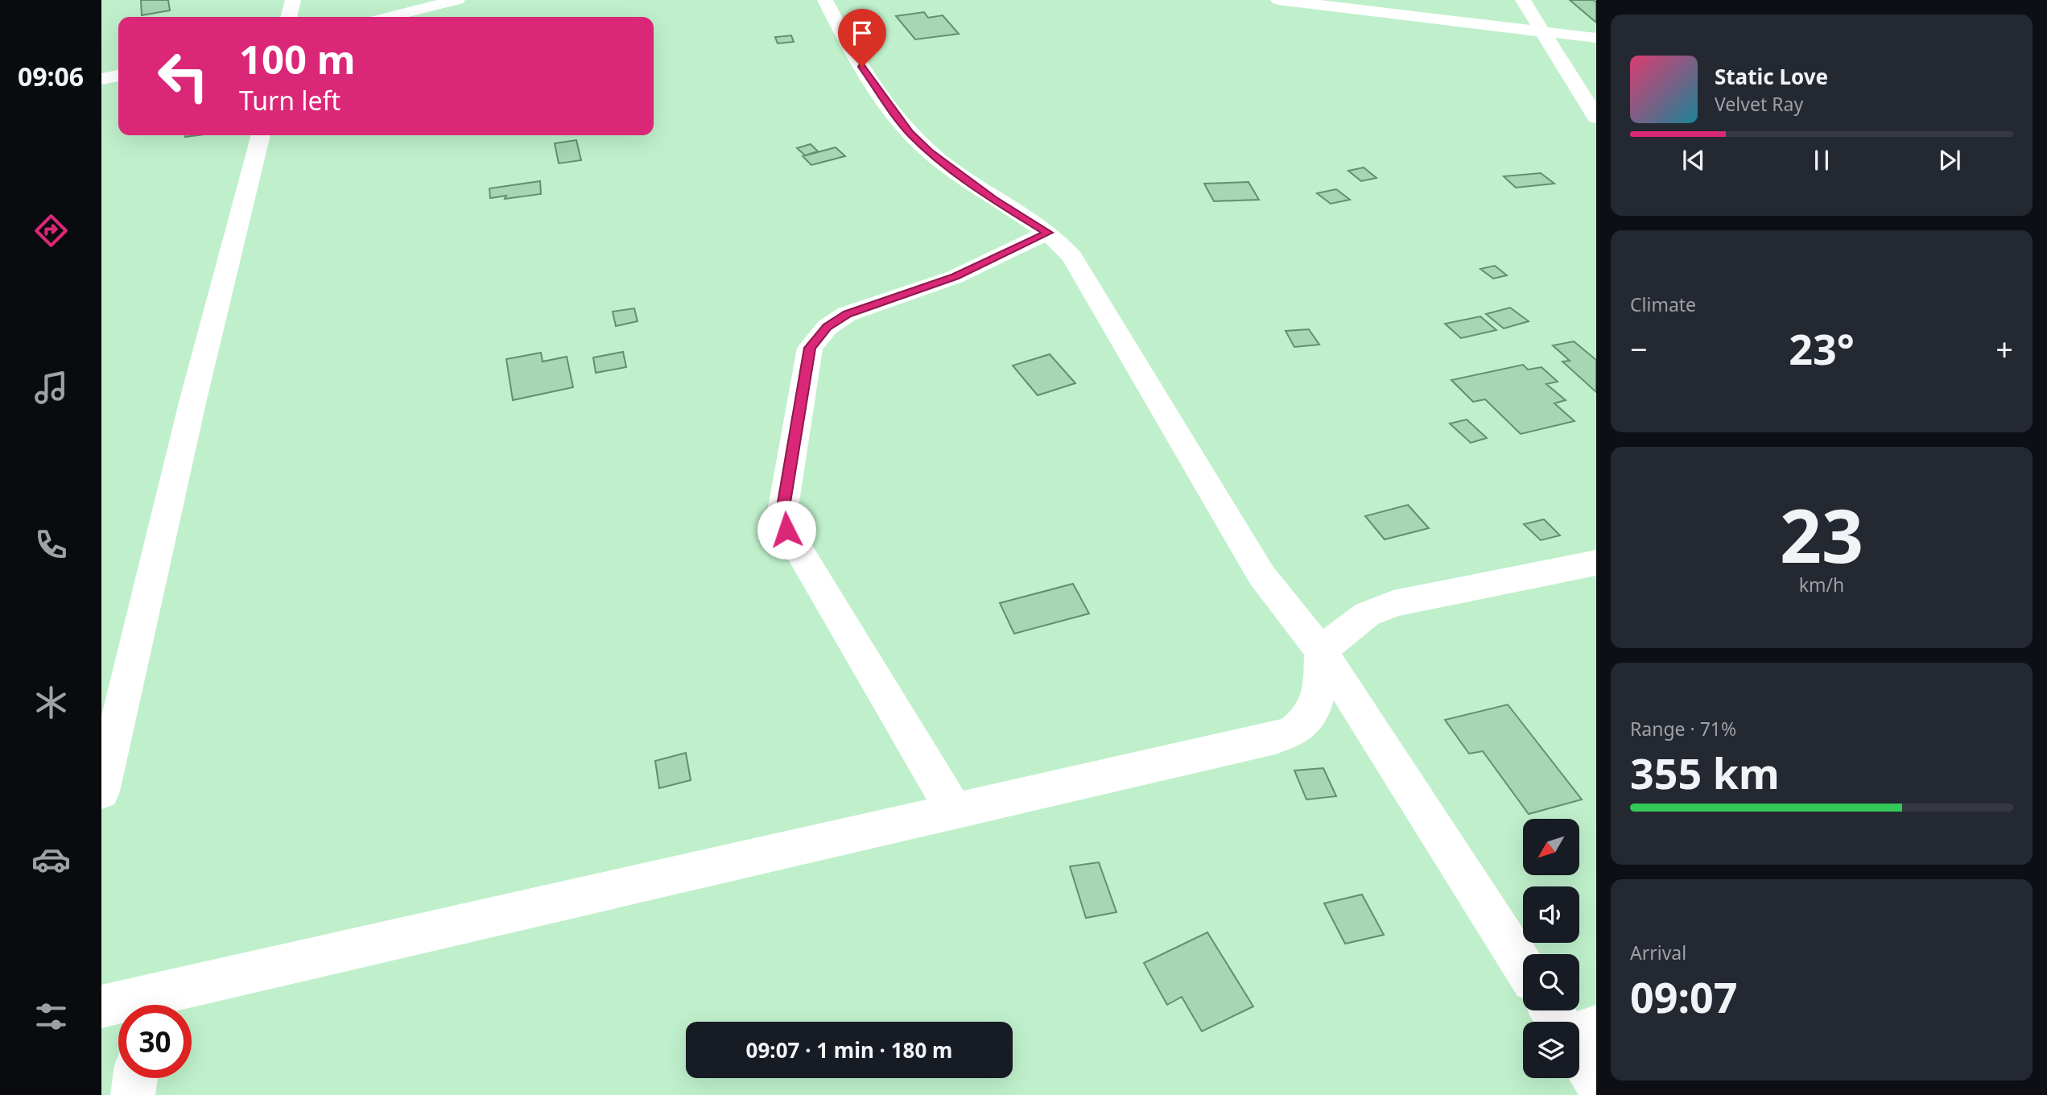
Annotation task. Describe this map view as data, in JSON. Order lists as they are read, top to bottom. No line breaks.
{"north":"bottom left","page":{"tabs":"09:06","turn":["100 m","Turn left"],"song":["Static Love","Velvet Ray"],"tile":["Climate",["23","km/h"],["Range · 71%","355 km"],["Arrival","09:07"]],"heat":["−","23°","+"],"limit":"30","trip":"09:07 · 1 min · 180 m"}}
